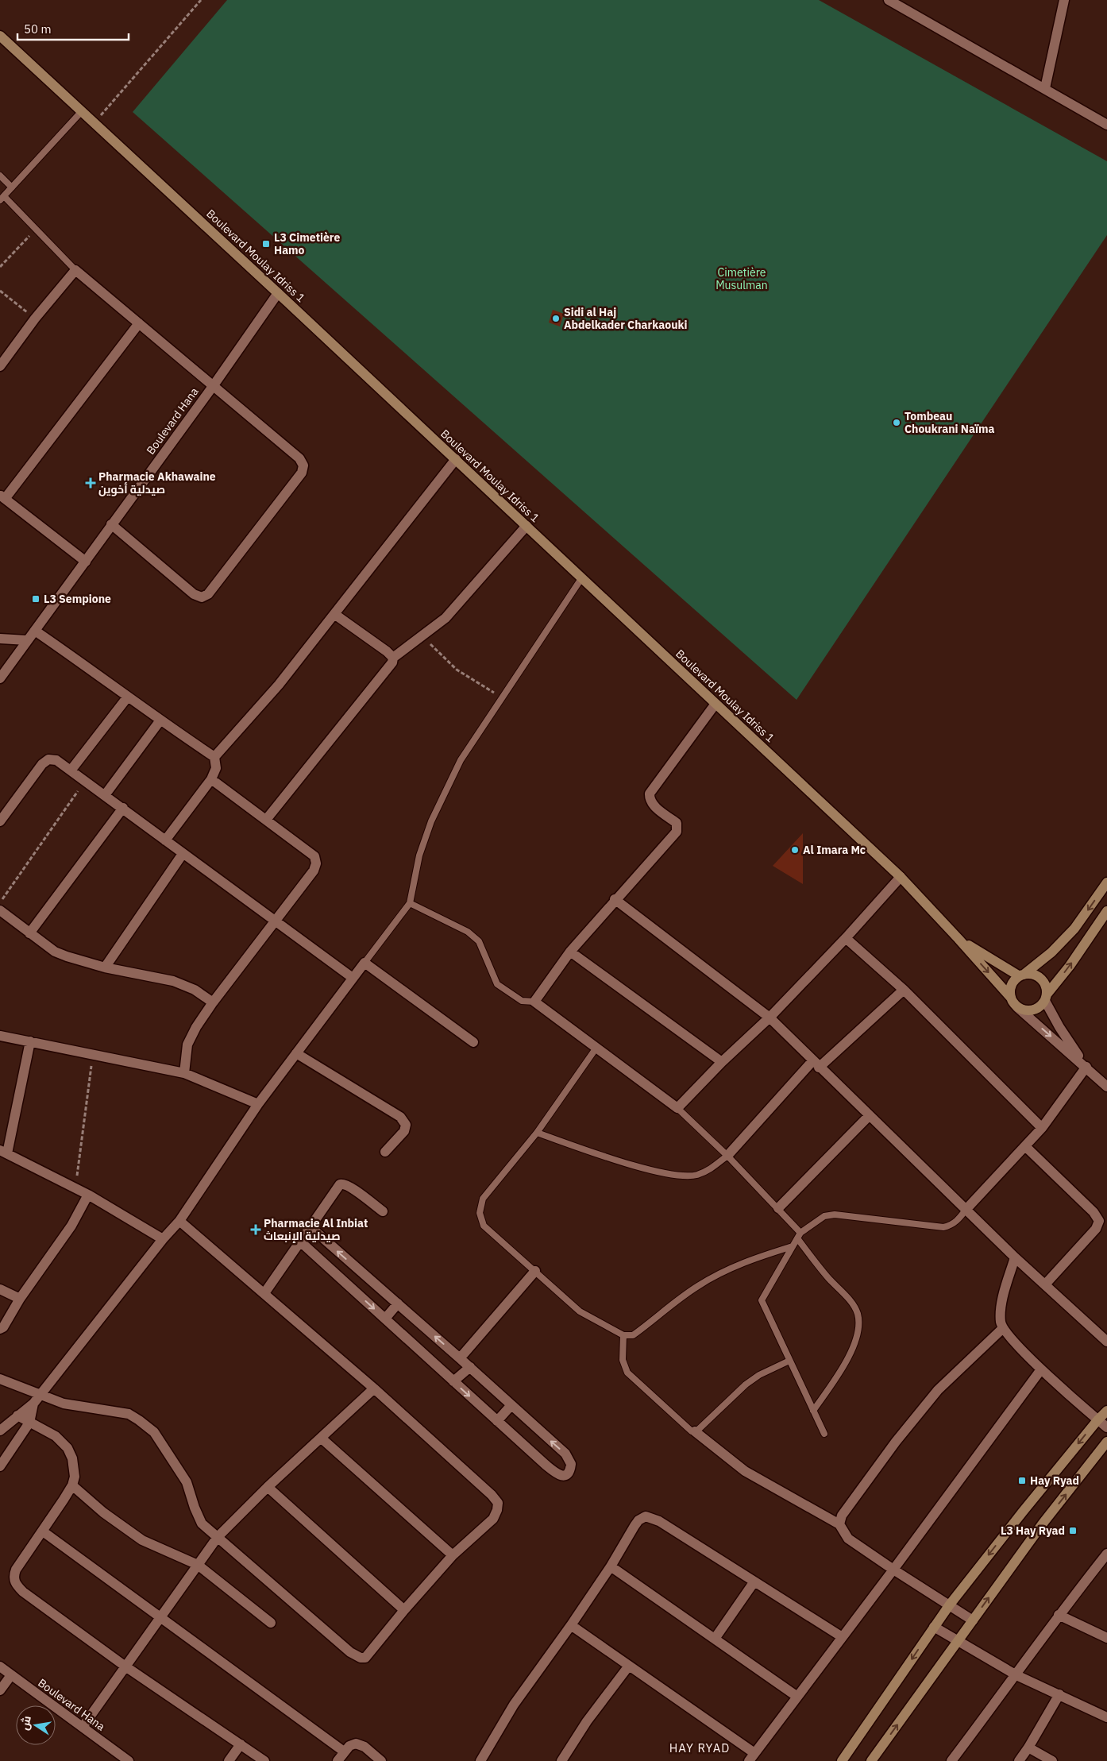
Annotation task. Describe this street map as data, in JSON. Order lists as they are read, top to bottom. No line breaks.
{"streets":{"main road":["Boulevard Moulay Idriss 1"],"street":["Boulevard Hana"]},"crossings":[["Boulevard Moulay Idriss 1","Boulevard Hana"]],"districts":["HAY RYAD"],"parks":["Cimetière Musulman"],"places":{"transit":["L3 Cimetière Hamo","L3 Sempione","Hay Ryad","L3 Hay Ryad"],"other":["Sidi al Haj Abdelkader Charkaouki","Tombeau Choukrani Naïma","Al Imara Mc"],"health":["Pharmacie Akhawaine صيدلية أخوين","Pharmacie Al Inbiat صيدلية الإنبعاث"]},"scale_bar":"50 m","north":"left"}
